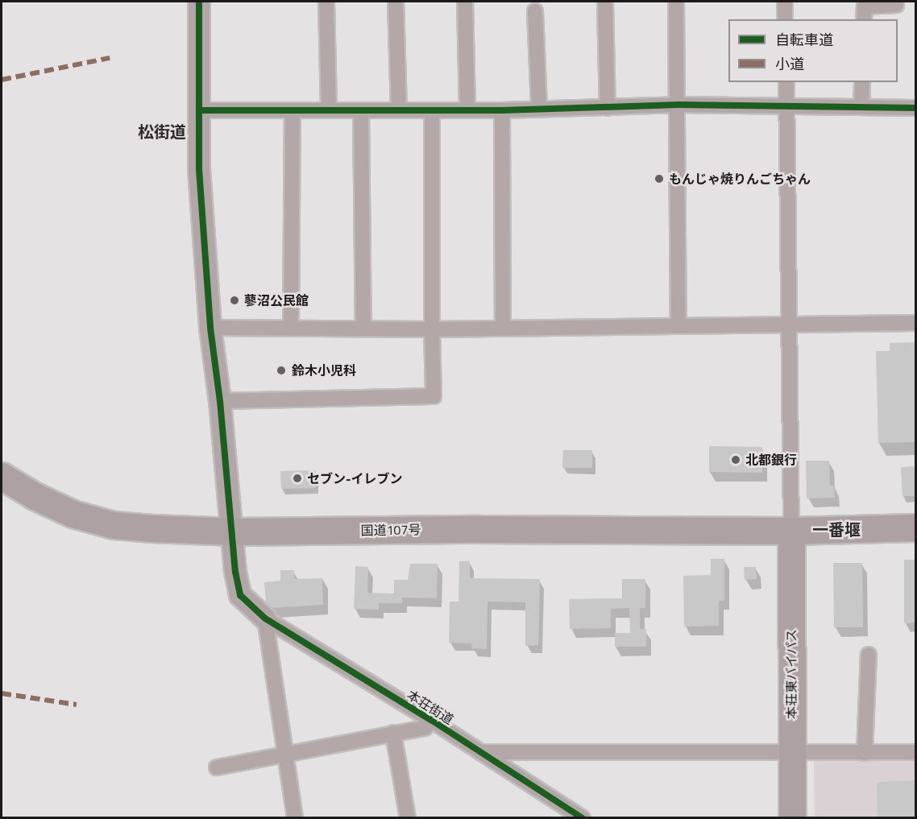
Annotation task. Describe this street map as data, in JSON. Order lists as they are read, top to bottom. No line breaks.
{"streets":{"highway":["国道107号","本荘東バイパス"],"street":["本荘街道"]},"crossings":[["国道107号","本荘東バイパス"]],"districts":["松街道","一番堰"],"places":["もんじゃ焼りんごちゃん","蓼沼公民館","鈴木小児科","北都銀行","セブン-イレブン"],"legend":["自転車道","小道"]}
